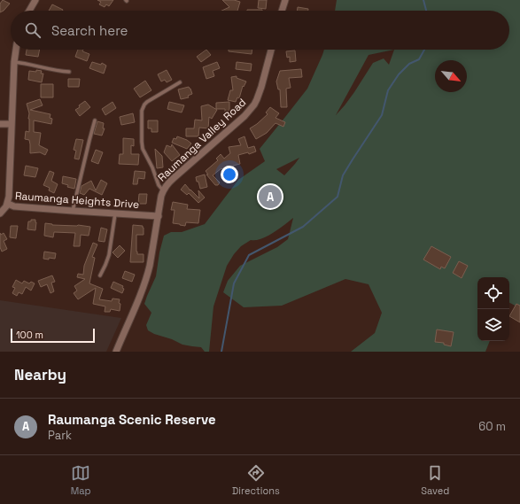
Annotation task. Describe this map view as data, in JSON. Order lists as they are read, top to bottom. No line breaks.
{"streets":{"street":["Raumanga Valley Road","Raumanga Heights Drive"]},"crossings":[["Raumanga Valley Road","Raumanga Heights Drive"]],"scale_bar":"100 m","north":"bottom right","page":{"search":"Search here","pins":"A","scale":"100 m","heading":"Nearby","list":[{"mark":"A","name":"Raumanga Scenic Reserve","note":"Park","value":"60 m"}],"nav":["Map","Directions","Saved"]}}
